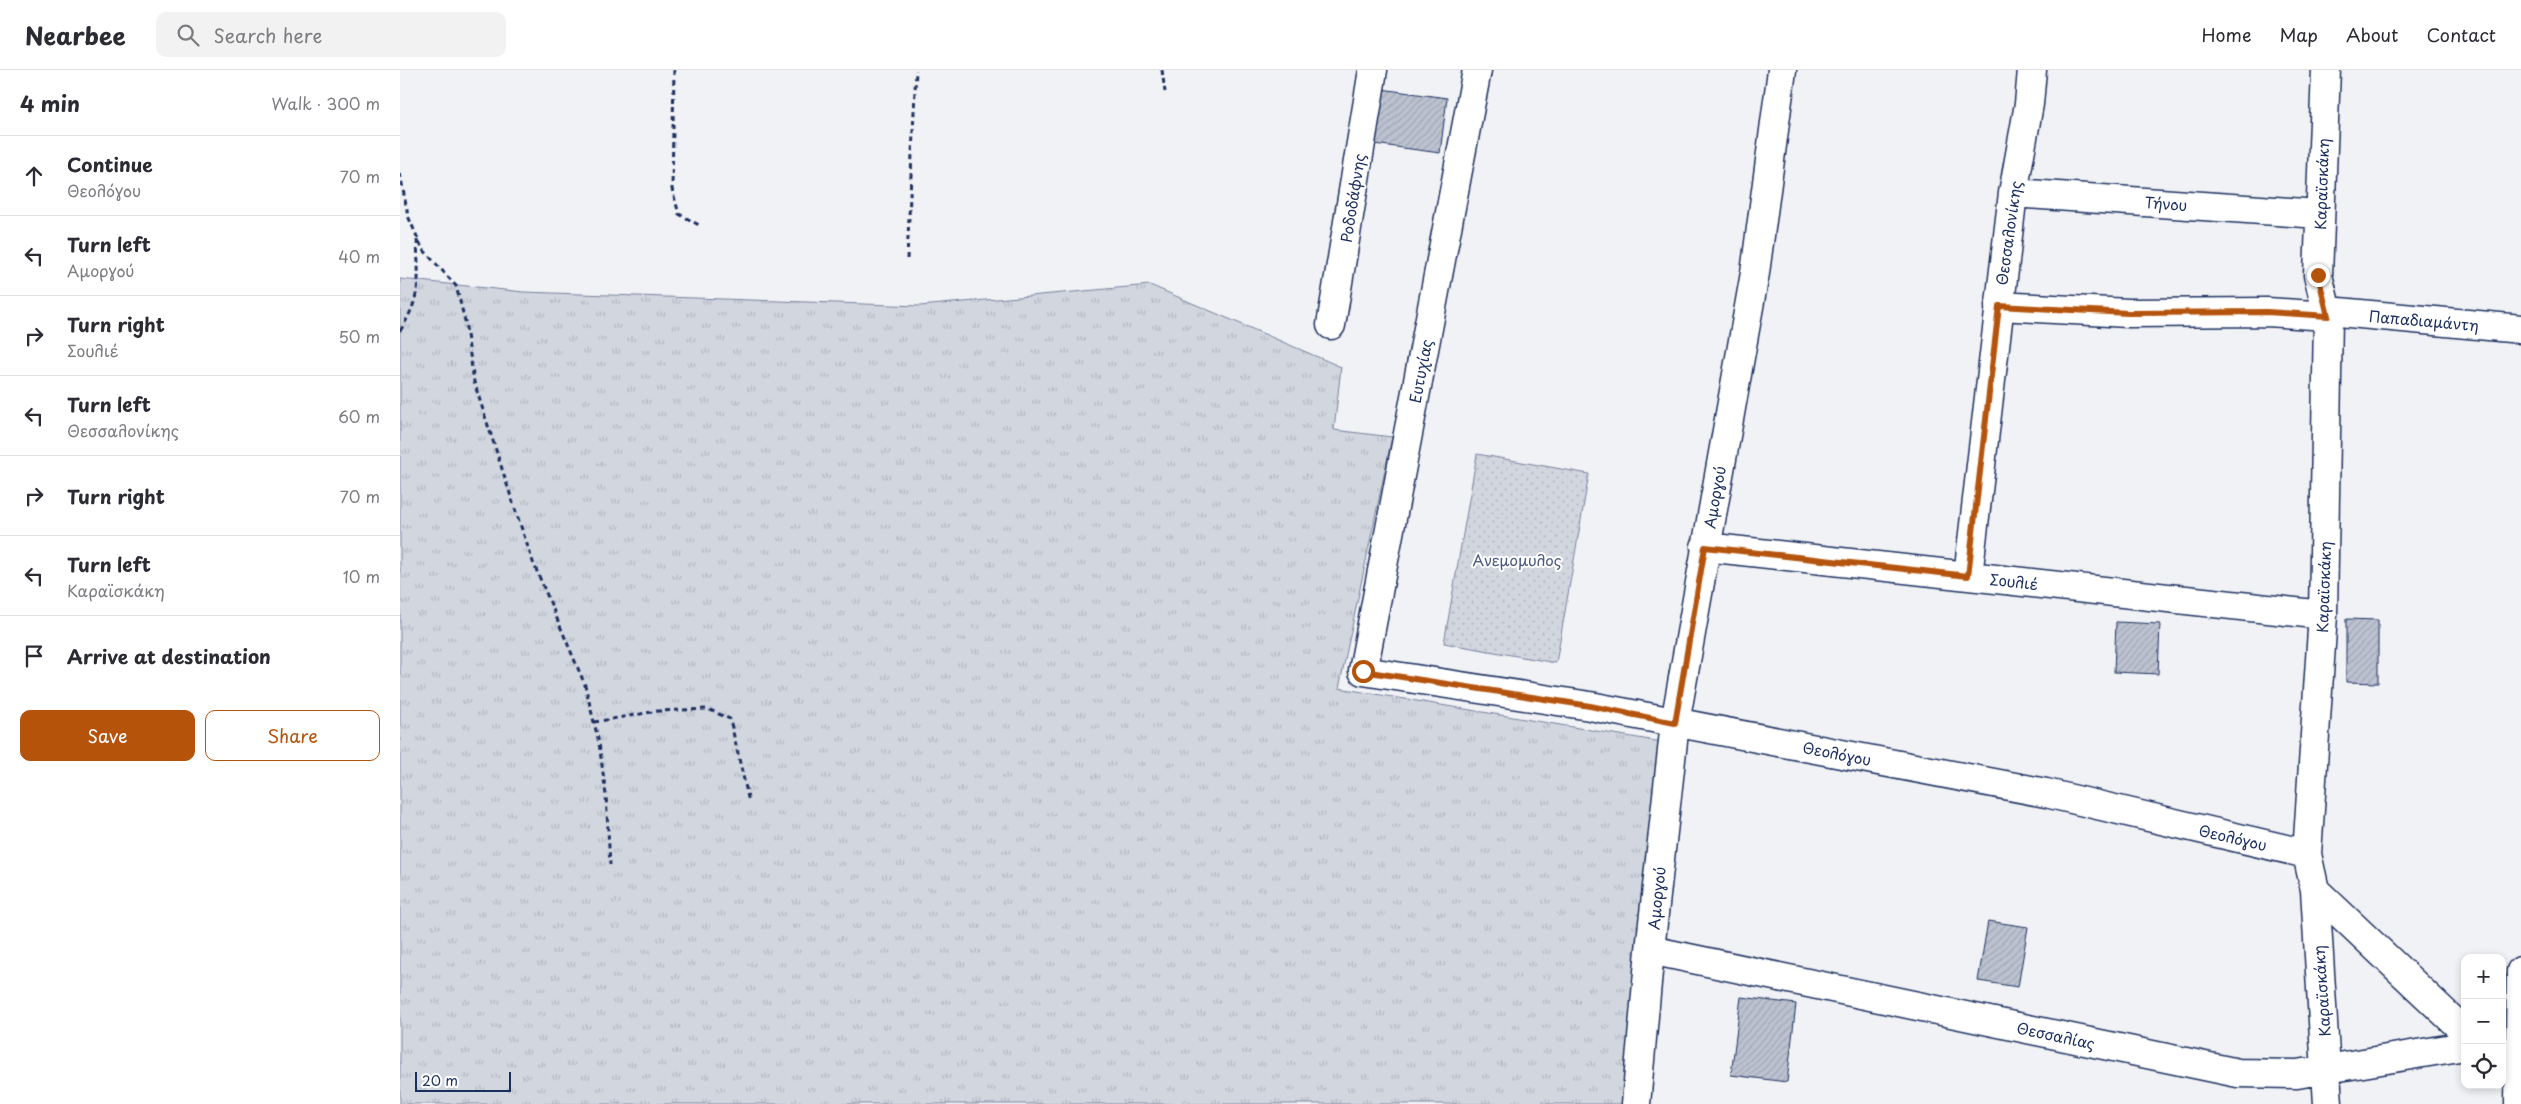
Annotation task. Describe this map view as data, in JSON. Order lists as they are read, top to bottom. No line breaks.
{"streets":{"street":["Καραϊσκάκη","Ροδοδάφνης","Τήνου","Θεσσαλονίκης","Παπαδιαμάντη","Ευτυχίας","Αμοργού","Σουλιέ","Θεολόγου","Θεσσαλίας"]},"crossings":[["Καραϊσκάκη","Τήνου"],["Καραϊσκάκη","Παπαδιαμάντη"],["Καραϊσκάκη","Σουλιέ"],["Καραϊσκάκη","Θεολόγου"],["Καραϊσκάκη","Θεσσαλίας"],["Τήνου","Θεσσαλονίκης"],["Θεσσαλονίκης","Παπαδιαμάντη"],["Θεσσαλονίκης","Σουλιέ"],["Ευτυχίας","Θεολόγου"],["Αμοργού","Σουλιέ"],["Αμοργού","Θεολόγου"],["Αμοργού","Θεσσαλίας"]],"parks":["Ανεμομυλος"],"scale_bar":"20 m","page":{"header":"Nearbee","search":"Search here","nav":["Home","Map","About","Contact"],"heading":["4 min","Walk · 300 m"],"list":[["Continue","Θεολόγου","70 m"],["Turn left","Αμοργού","40 m"],["Turn right","Σουλιέ","50 m"],["Turn left","Θεσσαλονίκης","60 m"],["Turn right","70 m"],["Turn left","Καραϊσκάκη","10 m"],"Arrive at destination"],"buttons":["Save","Share"],"map_buttons":["+","−"],"scale":"20 m"}}
